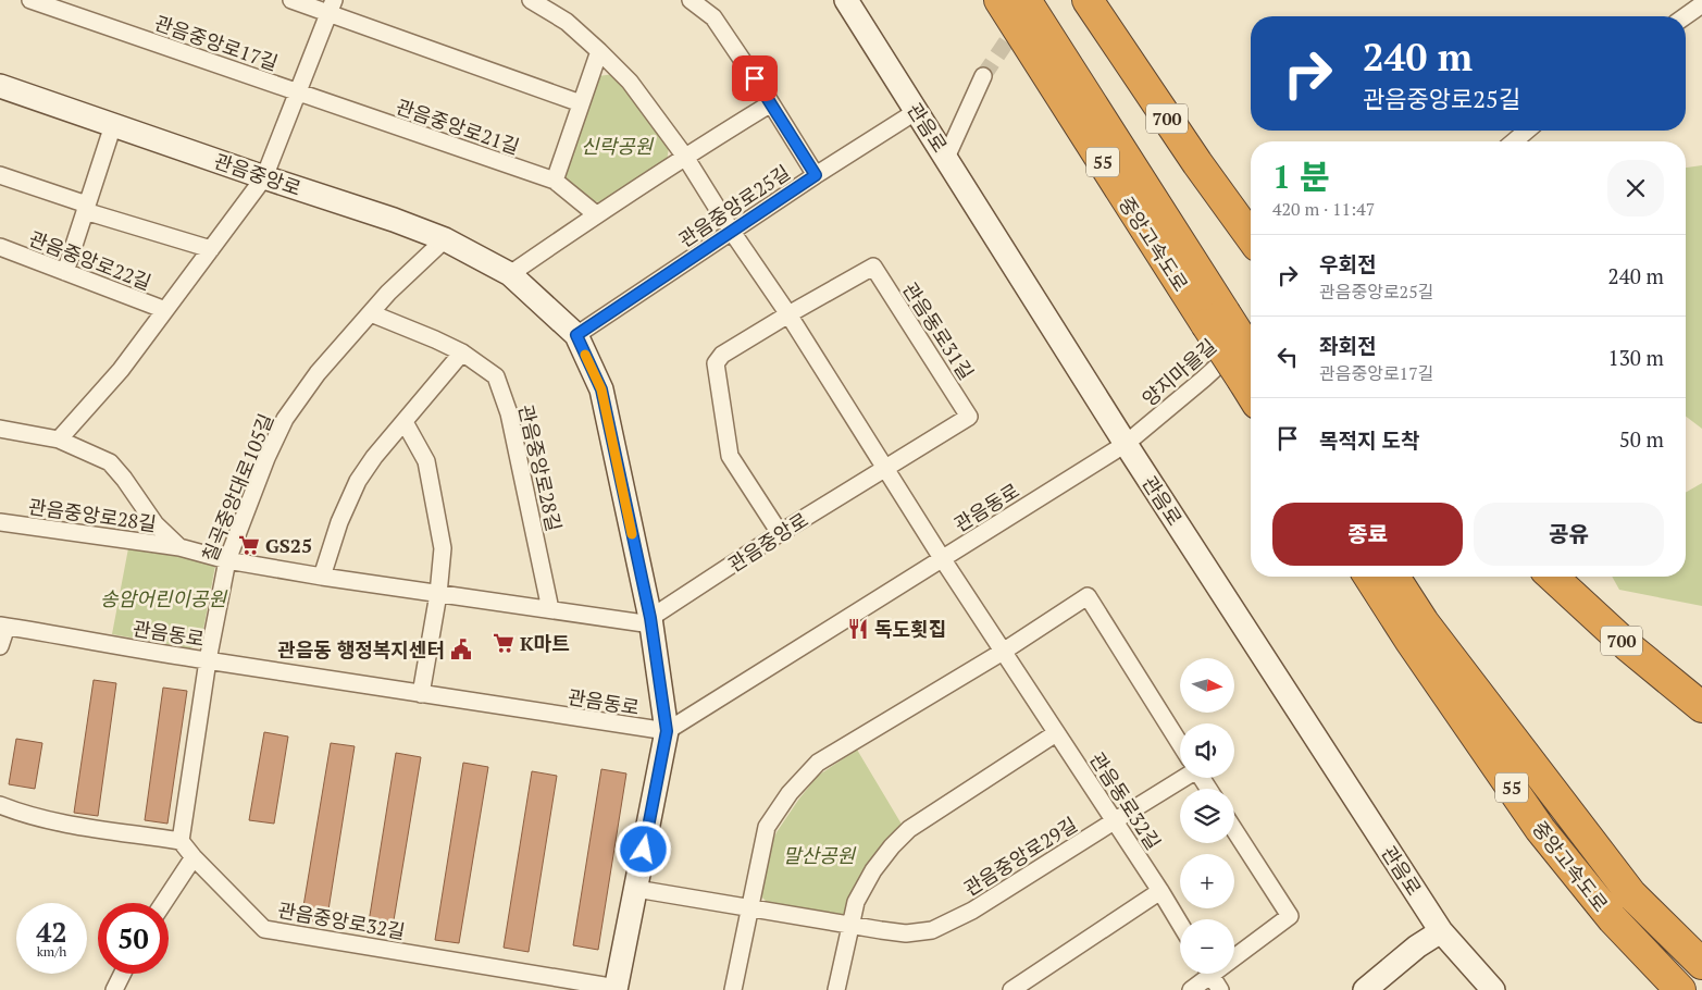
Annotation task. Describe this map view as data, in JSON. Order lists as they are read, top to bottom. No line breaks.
{"streets":{"highway":["700","55","중앙고속도로"],"main road":["관음로","관음중앙로"],"street":["관음중앙로17길","관음중앙로21길","관음중앙로25길","관음중앙로22길","관음동로31길","양지마을길","관음중앙로28길","칠곡중앙대로105길","관음동로","관음동로32길","관음중앙로29길","관음중앙로32길"]},"crossings":[["관음중앙로17길","관음중앙로21길"],["관음로","관음중앙로25길"],["관음로","양지마을길"],["관음로","관음동로"],["관음중앙로","관음중앙로25길"],["관음중앙로","관음중앙로22길"],["관음중앙로","관음동로31길"],["관음중앙로","관음중앙로28길"],["관음중앙로","칠곡중앙대로105길"],["관음중앙로","관음동로"],["관음중앙로","관음중앙로29길"],["관음중앙로","관음중앙로32길"],["관음중앙로22길","관음중앙로28길"],["양지마을길","관음동로"],["관음중앙로28길","칠곡중앙대로105길"],["칠곡중앙대로105길","관음동로"],["칠곡중앙대로105길","관음중앙로32길"],["관음동로","관음동로32길"],["관음동로32길","관음중앙로29길"]],"parks":["신락공원","송암어린이공원","말산공원"],"places":{"supermarket":["GS25","K마트"],"restaurant":["독도횟집"],"public building":["관음동 행정복지센터"]},"north":"right","page":{"turn":["240 m","관음중앙로25길"],"heading":["1 분","420 m · 11:47"],"list":[{"name":"우회전","note":"관음중앙로25길","value":"240 m"},{"name":"좌회전","note":"관음중앙로17길","value":"130 m"},{"name":"목적지 도착","value":"50 m"}],"buttons":["종료","공유"],"map_buttons":["+","−"],"speed":"42 km/h","limit":"50"}}
